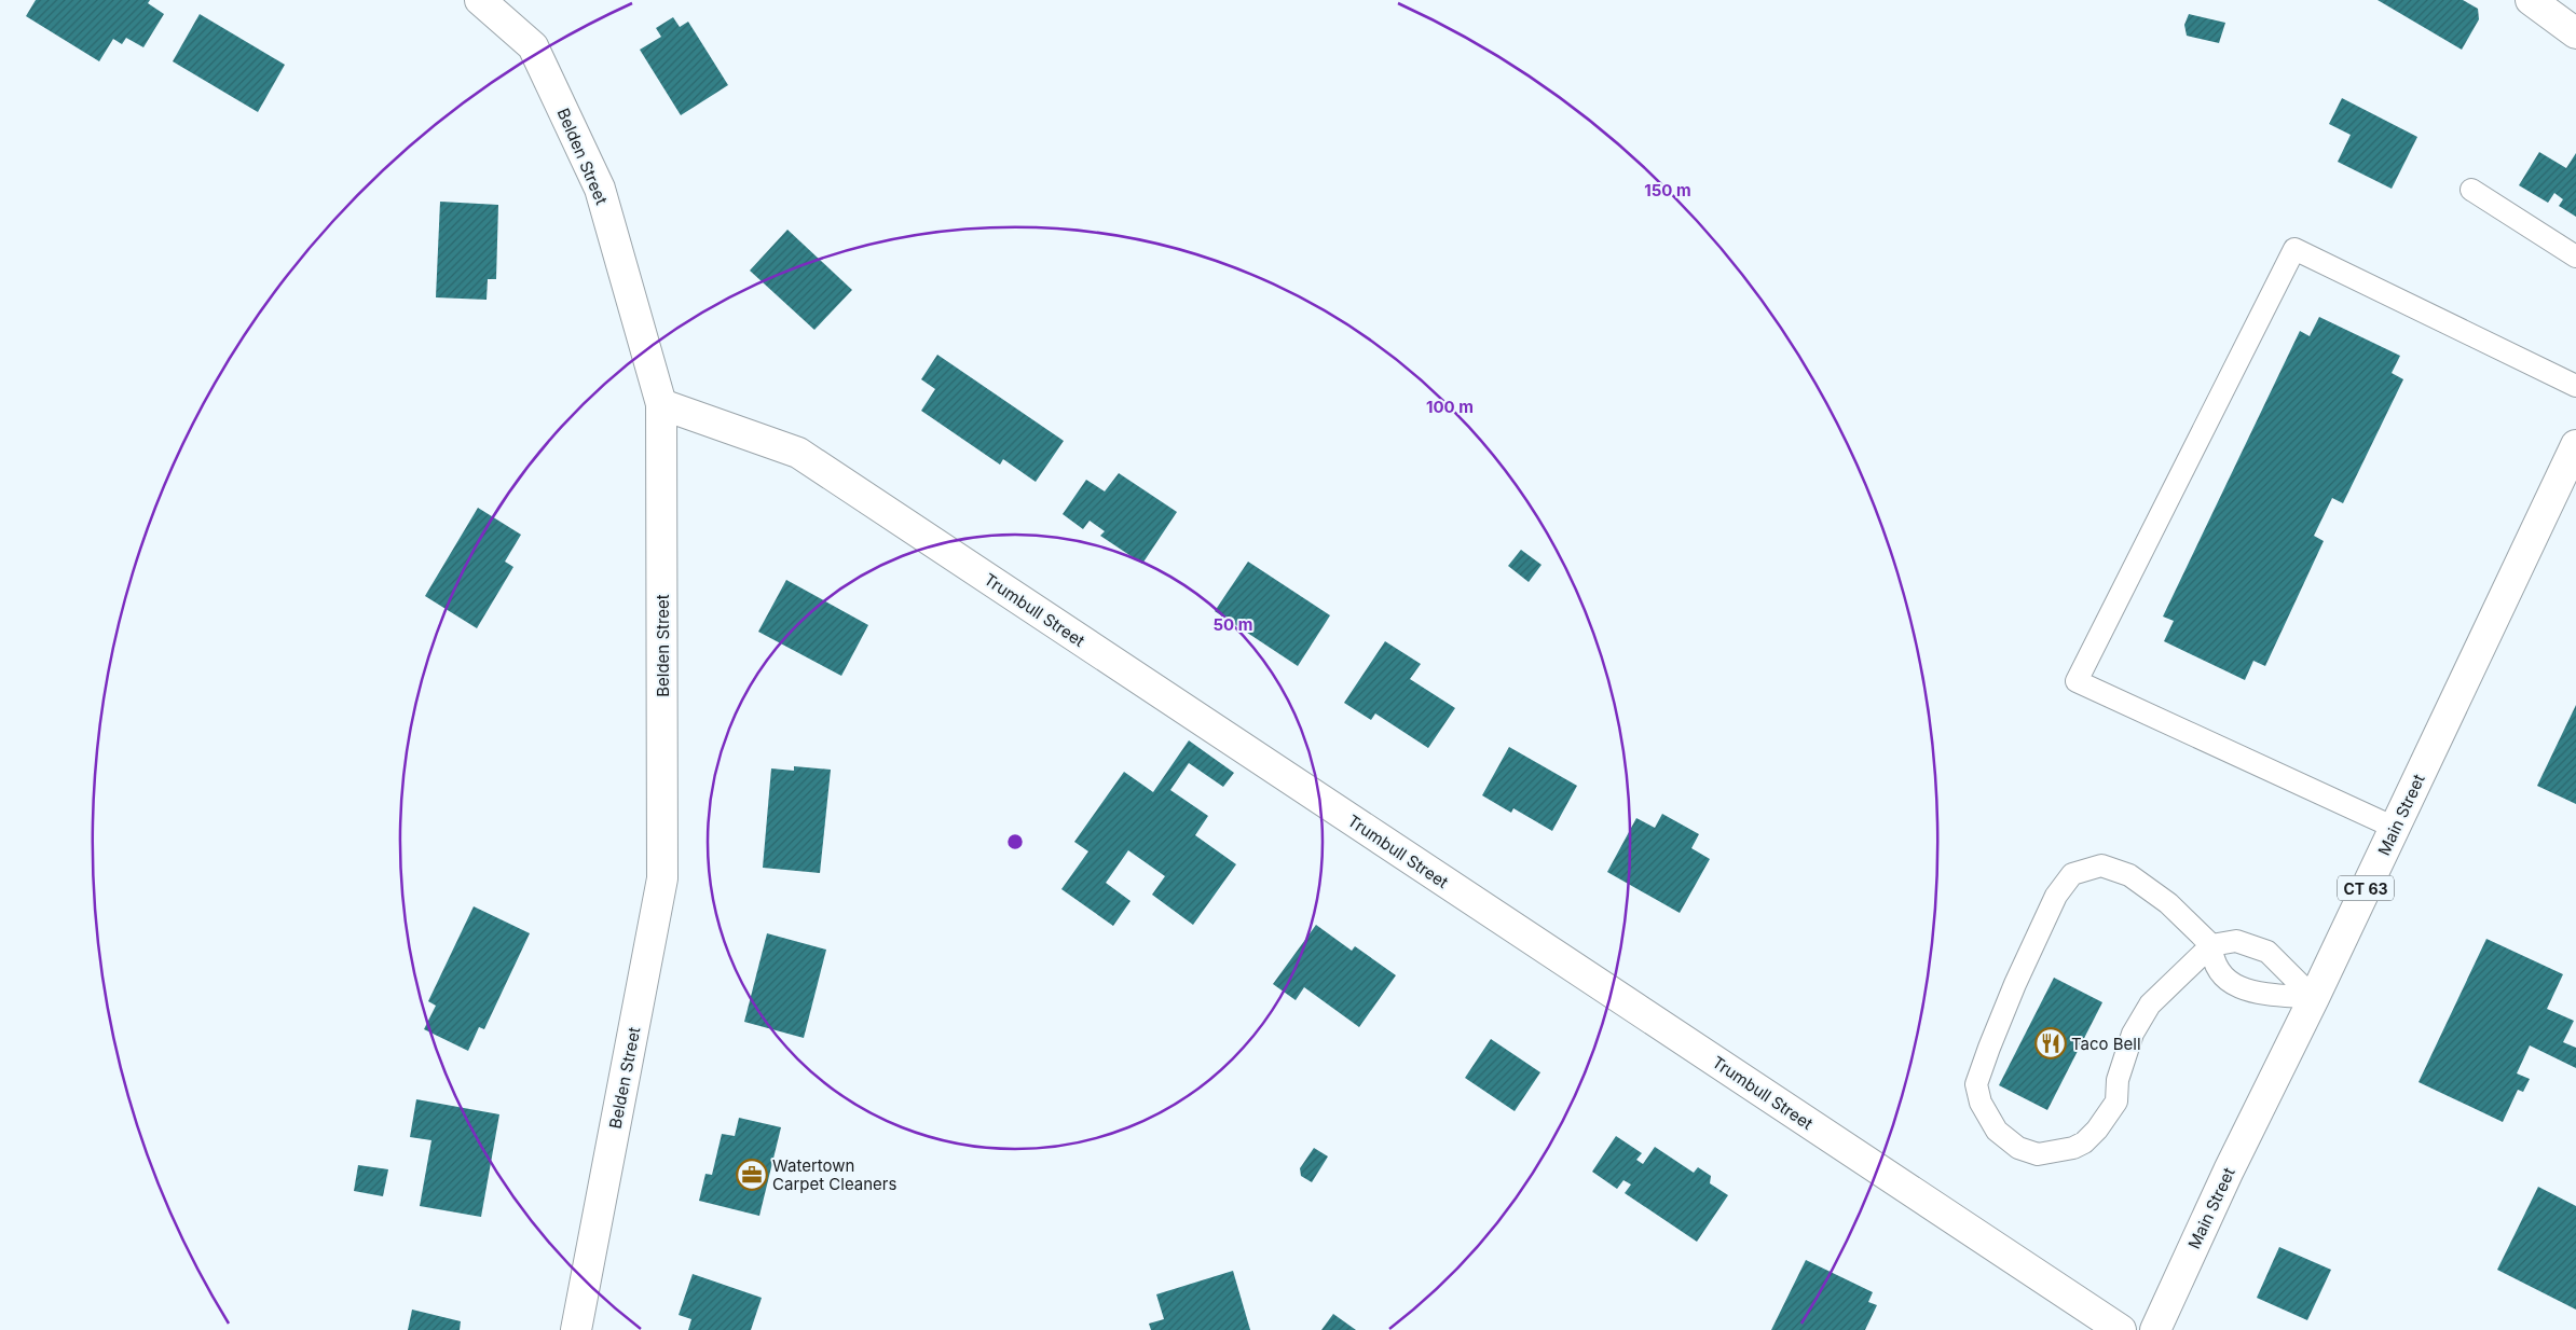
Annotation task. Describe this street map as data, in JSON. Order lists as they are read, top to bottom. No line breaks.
{"streets":{"street":["Belden Street","Trumbull Street","Main Street","CT 63"]},"crossings":[["Belden Street","Trumbull Street"]],"places":{"restaurant":["Taco Bell"],"office":["Watertown Carpet Cleaners"]},"rings":["150 m","100 m","50 m"]}
